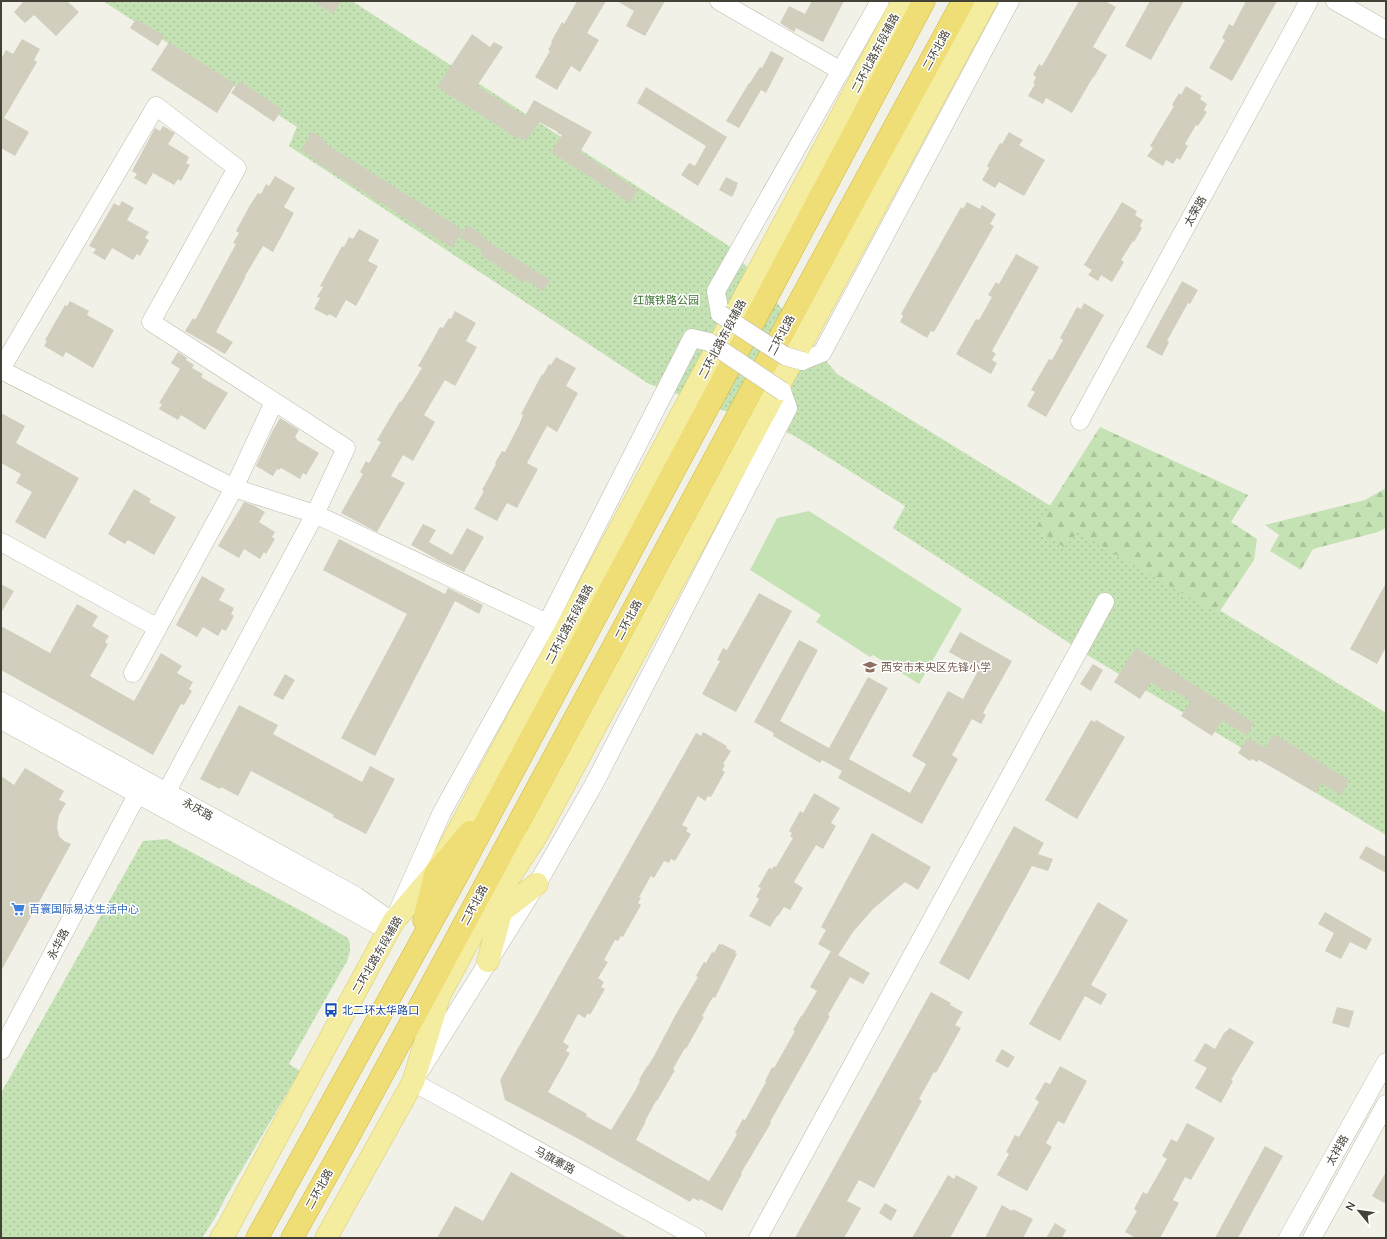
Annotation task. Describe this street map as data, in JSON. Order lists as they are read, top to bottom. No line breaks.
{"streets":{"highway":["二环北路"],"main road":["二环北路东段辅路"],"street":["太荣路","永庆路","永华路","太祥路","马旗寨路"]},"crossings":[["二环北路东段辅路","永庆路"],["永庆路","永华路"]],"parks":["红旗铁路公园"],"places":{"school or university":["西安市未央区先锋小学"],"supermarket":["百寰国际易达生活中心"],"bus stop":["北二环太华路口"]},"north":"top left"}
